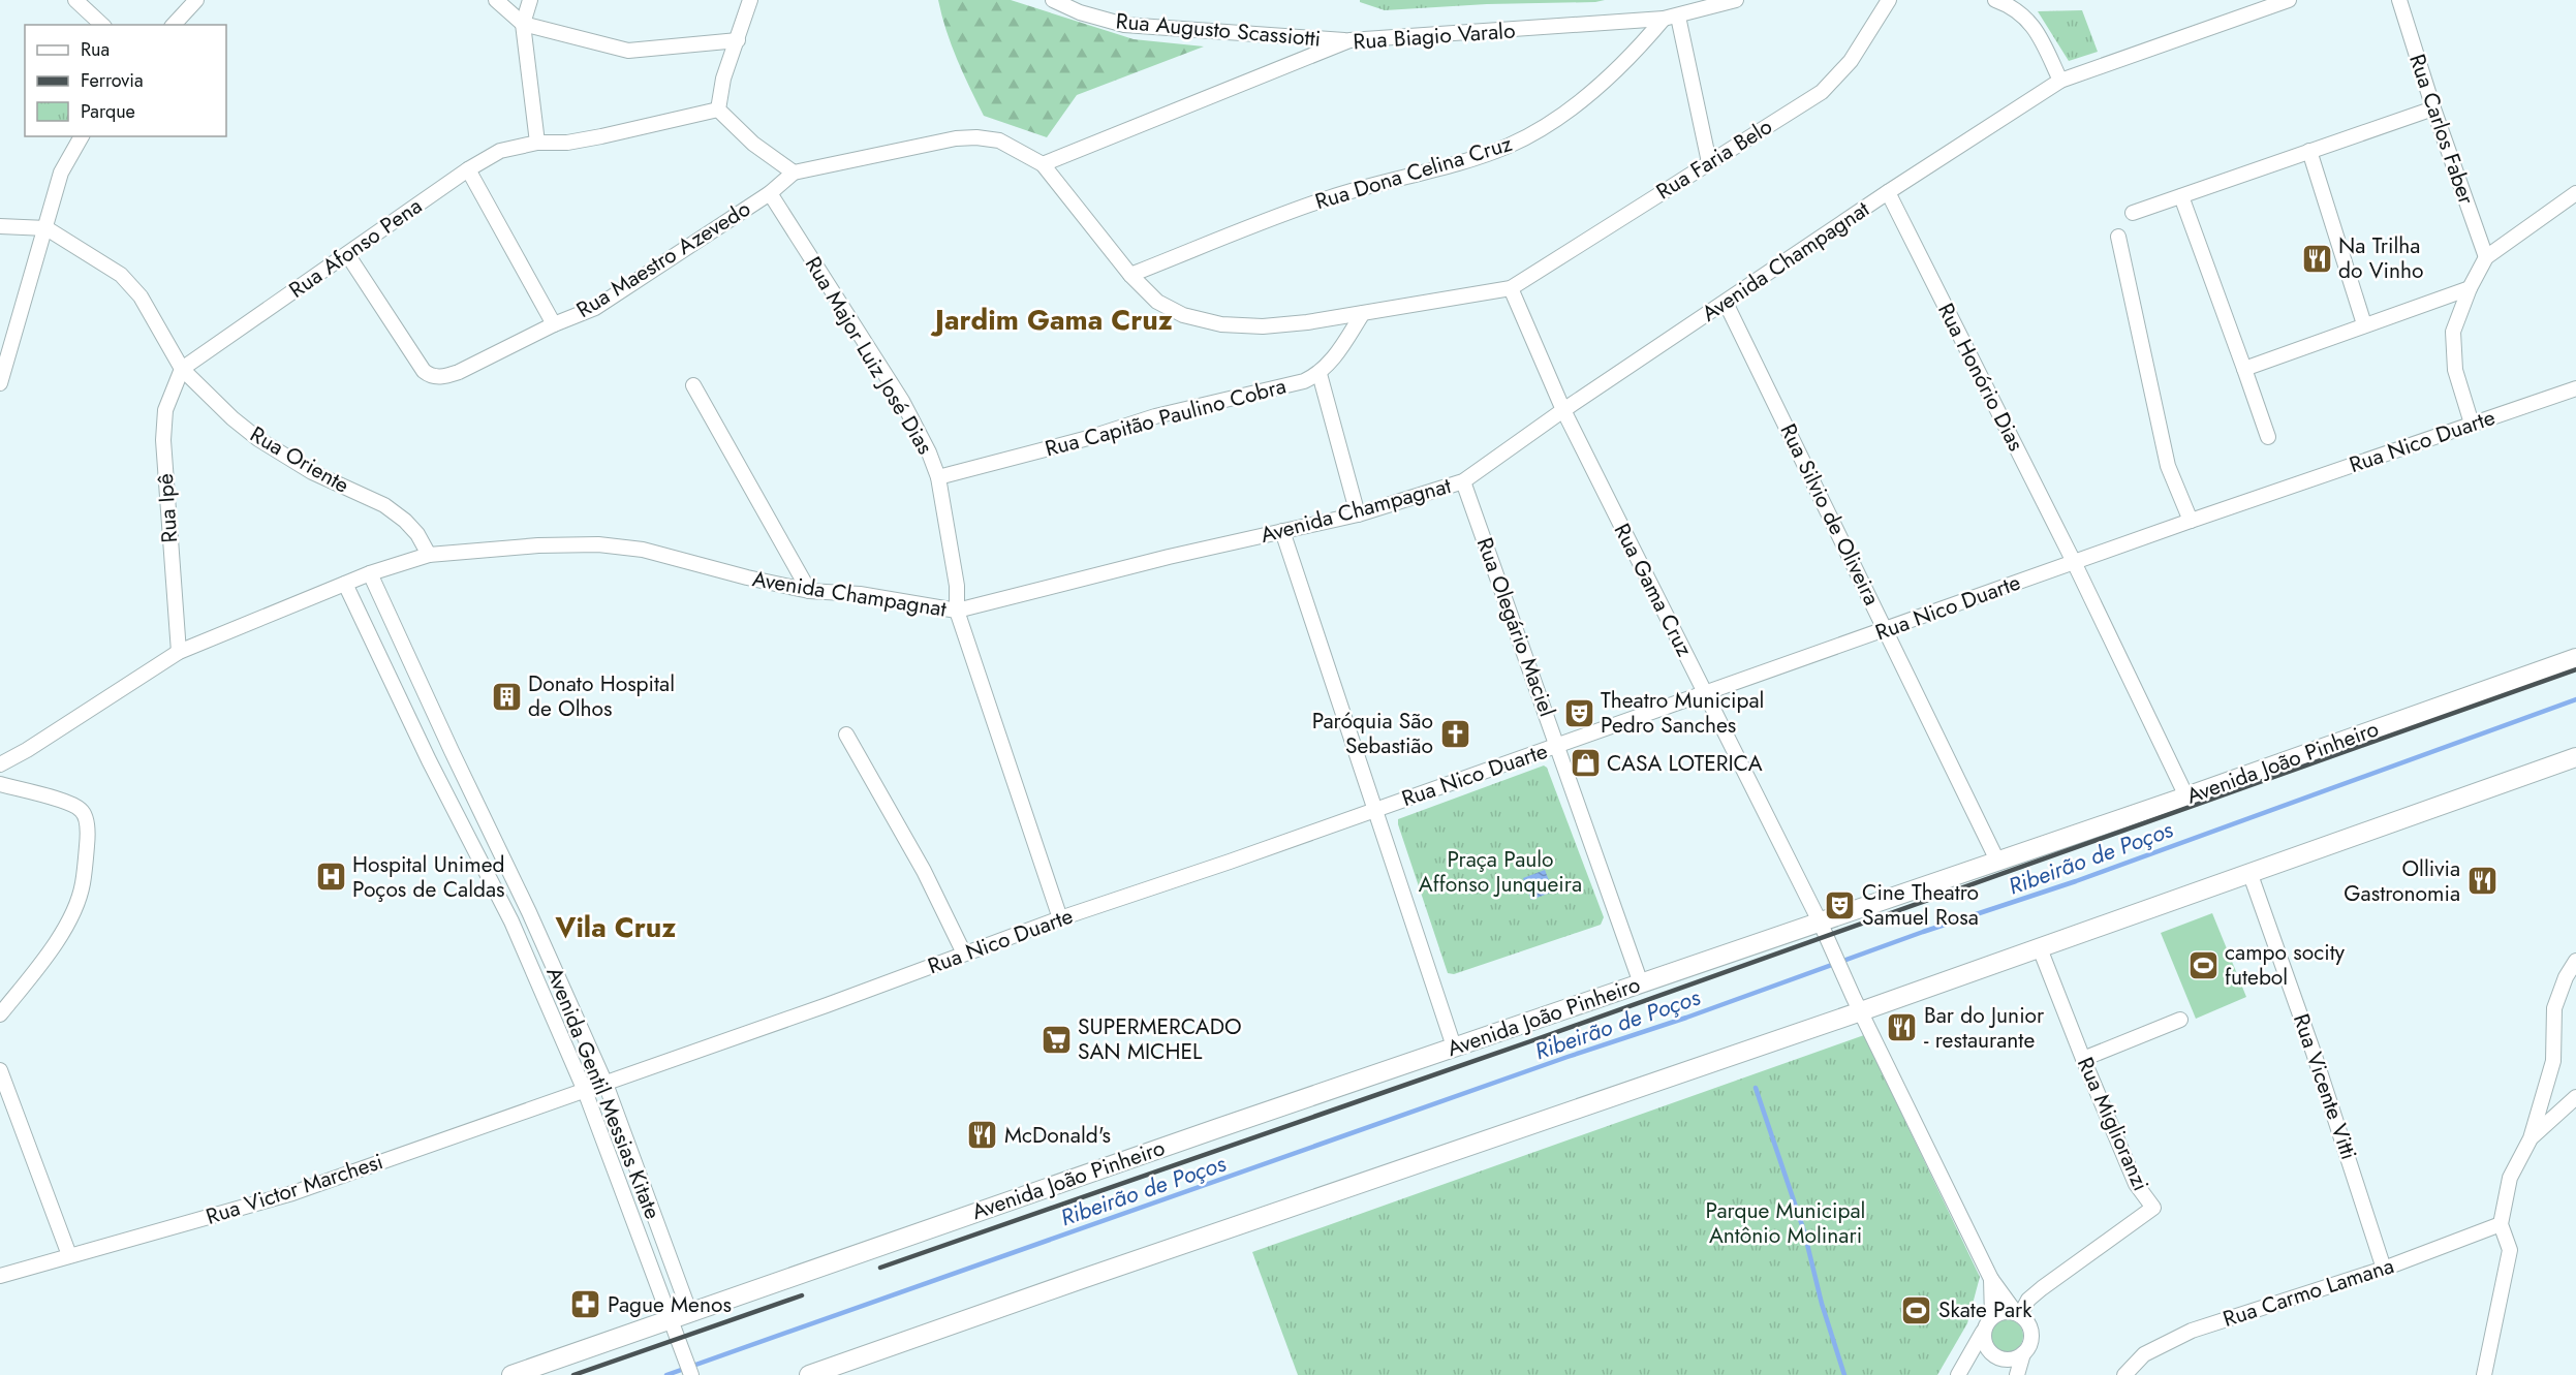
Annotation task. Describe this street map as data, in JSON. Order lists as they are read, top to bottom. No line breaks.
{"streets":{"main road":["Avenida João Pinheiro"],"street":["Rua Augusto Scassiotti","Rua Biagio Varalo","Rua Carlos Faber","Rua Faria Belo","Rua Dona Celina Cruz","Rua Afonso Pena","Rua Maestro Azevedo","Avenida Champagnat","Rua Major Luiz José Dias","Rua Honório Dias","Rua Capitão Paulino Cobra","Rua Nico Duarte","Rua Oriente","Rua Ipê","Rua Silvio de Oliveira","Rua Gama Cruz","Rua Olegário Maciel","Rua Vicente Vitti","Avenida Gentil Messias Kitate","Rua Miglioranzi","Rua Victor Marchesi","Rua Carmo Lamana"]},"crossings":[["Rua Augusto Scassiotti","Rua Biagio Varalo"],["Rua Biagio Varalo","Rua Dona Celina Cruz"],["Rua Faria Belo","Rua Gama Cruz"],["Rua Afonso Pena","Rua Maestro Azevedo"],["Rua Afonso Pena","Rua Oriente"],["Rua Afonso Pena","Rua Ipê"],["Rua Maestro Azevedo","Rua Major Luiz José Dias"],["Avenida Champagnat","Rua Major Luiz José Dias"],["Avenida Champagnat","Rua Honório Dias"],["Avenida Champagnat","Rua Oriente"],["Avenida Champagnat","Rua Ipê"],["Avenida Champagnat","Rua Silvio de Oliveira"],["Avenida Champagnat","Rua Gama Cruz"],["Avenida Champagnat","Rua Olegário Maciel"],["Avenida Champagnat","Avenida Gentil Messias Kitate"],["Rua Major Luiz José Dias","Rua Capitão Paulino Cobra"],["Rua Major Luiz José Dias","Rua Nico Duarte"],["Rua Honório Dias","Rua Nico Duarte"],["Rua Honório Dias","Avenida João Pinheiro"],["Rua Nico Duarte","Rua Silvio de Oliveira"],["Rua Nico Duarte","Rua Gama Cruz"],["Rua Nico Duarte","Rua Olegário Maciel"],["Rua Nico Duarte","Avenida Gentil Messias Kitate"],["Rua Nico Duarte","Rua Victor Marchesi"],["Rua Oriente","Rua Ipê"],["Rua Silvio de Oliveira","Avenida João Pinheiro"],["Rua Gama Cruz","Avenida João Pinheiro"],["Rua Gama Cruz","Rua Miglioranzi"],["Rua Olegário Maciel","Avenida João Pinheiro"],["Avenida João Pinheiro","Avenida Gentil Messias Kitate"],["Rua Vicente Vitti","Rua Carmo Lamana"],["Avenida Gentil Messias Kitate","Rua Victor Marchesi"]],"districts":["Jardim Gama Cruz","Vila Cruz"],"water":["Ribeirão de Poços"],"parks":["Praça Paulo Affonso Junqueira","Parque Municipal Antônio Molinari"],"places":{"restaurant":["Na Trilha do Vinho","Ollivia Gastronomia","Bar do Junior - restaurante","McDonald's"],"building":["Donato Hospital de Olhos"],"theatre":["Theatro Municipal Pedro Sanches","Cine Theatro Samuel Rosa"],"church":["Paróquia São Sebastião"],"shop":["CASA LOTERICA"],"hospital":["Hospital Unimed Poços de Caldas"],"sports":["campo socity futebol","Skate Park"],"supermarket":["SUPERMERCADO SAN MICHEL"],"pharmacy":["Pague Menos"]},"legend":["Rua","Ferrovia","Parque"]}
